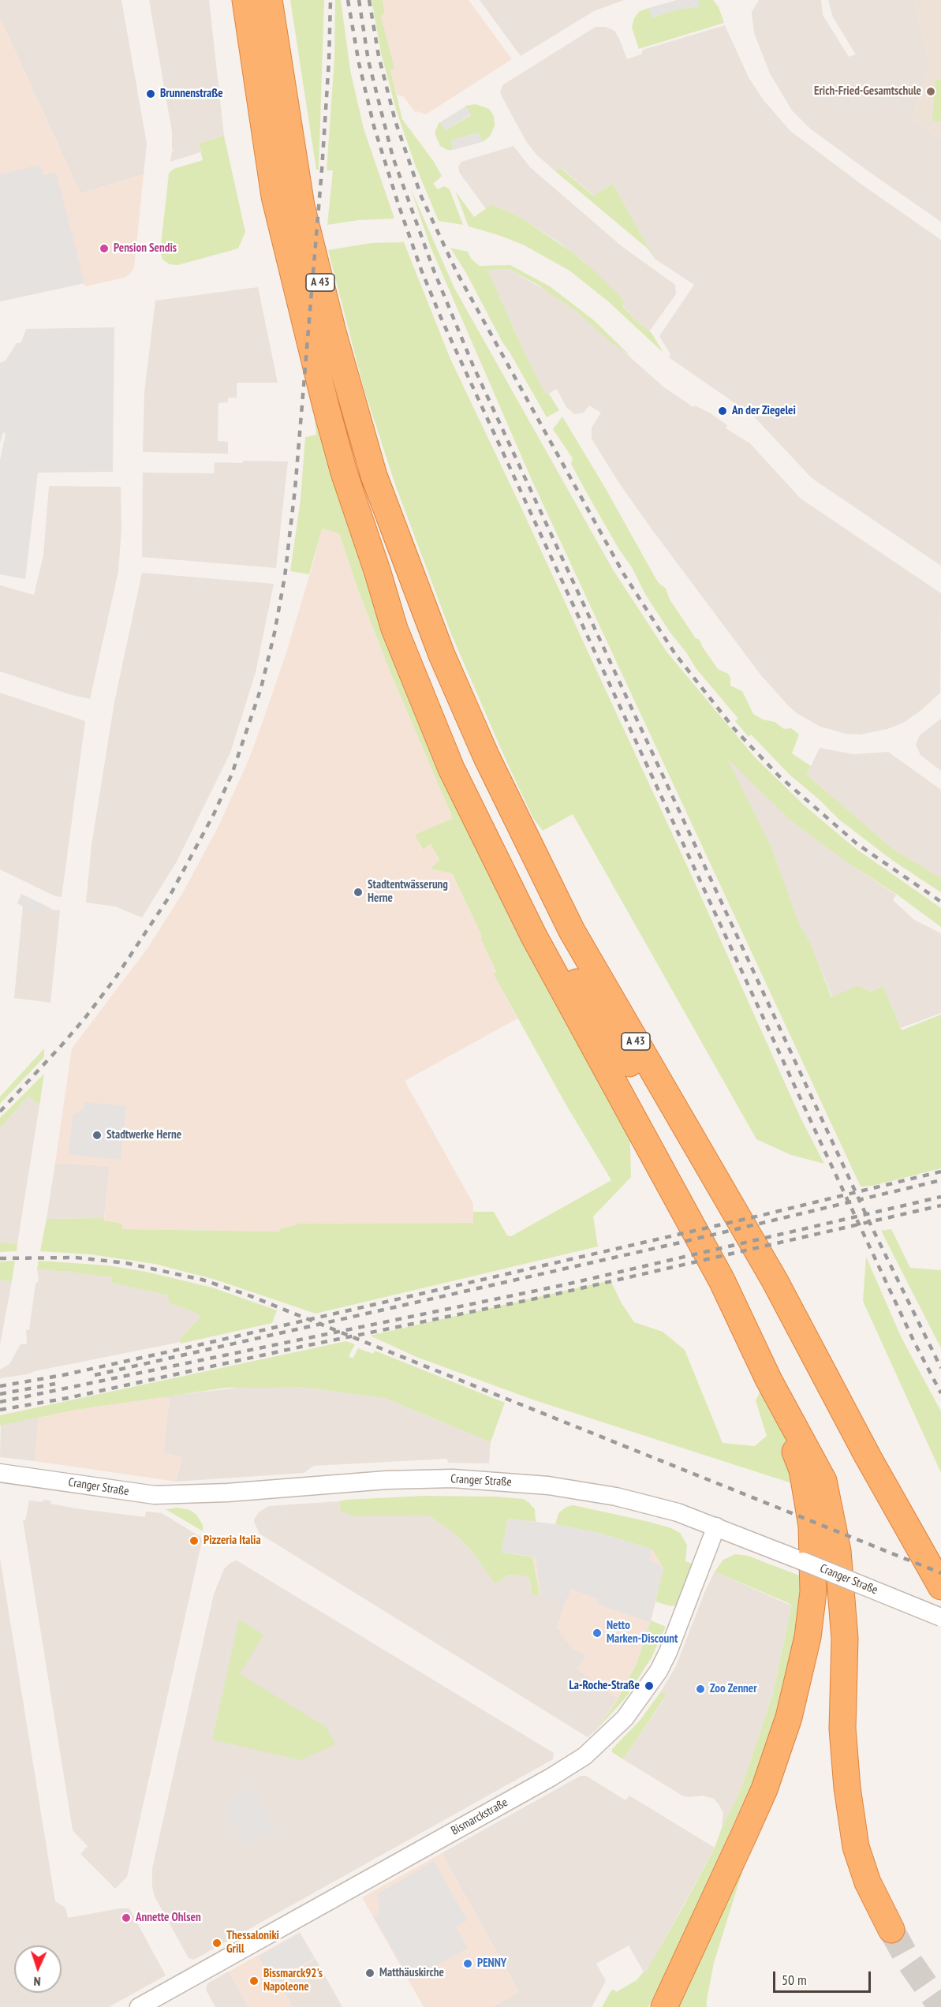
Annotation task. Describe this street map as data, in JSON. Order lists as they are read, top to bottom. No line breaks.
{"streets":{"highway":["A 43"],"street":["Cranger Straße","Bismarckstraße"]},"crossings":[["A 43","Cranger Straße"],["Cranger Straße","Bismarckstraße"]],"places":["Erich-Fried-Gesamtschule","Brunnenstraße","Pension Sendis","An der Ziegelei","Stadtentwässerung Herne","Stadtwerke Herne","Pizzeria Italia","Netto Marken-Discount","La-Roche-Straße","Zoo Zenner","Annette Ohlsen","Thessaloniki Grill","PENNY","Matthäuskirche","Bissmarck92's Napoleone"],"scale_bar":"50 m","north":"bottom"}
